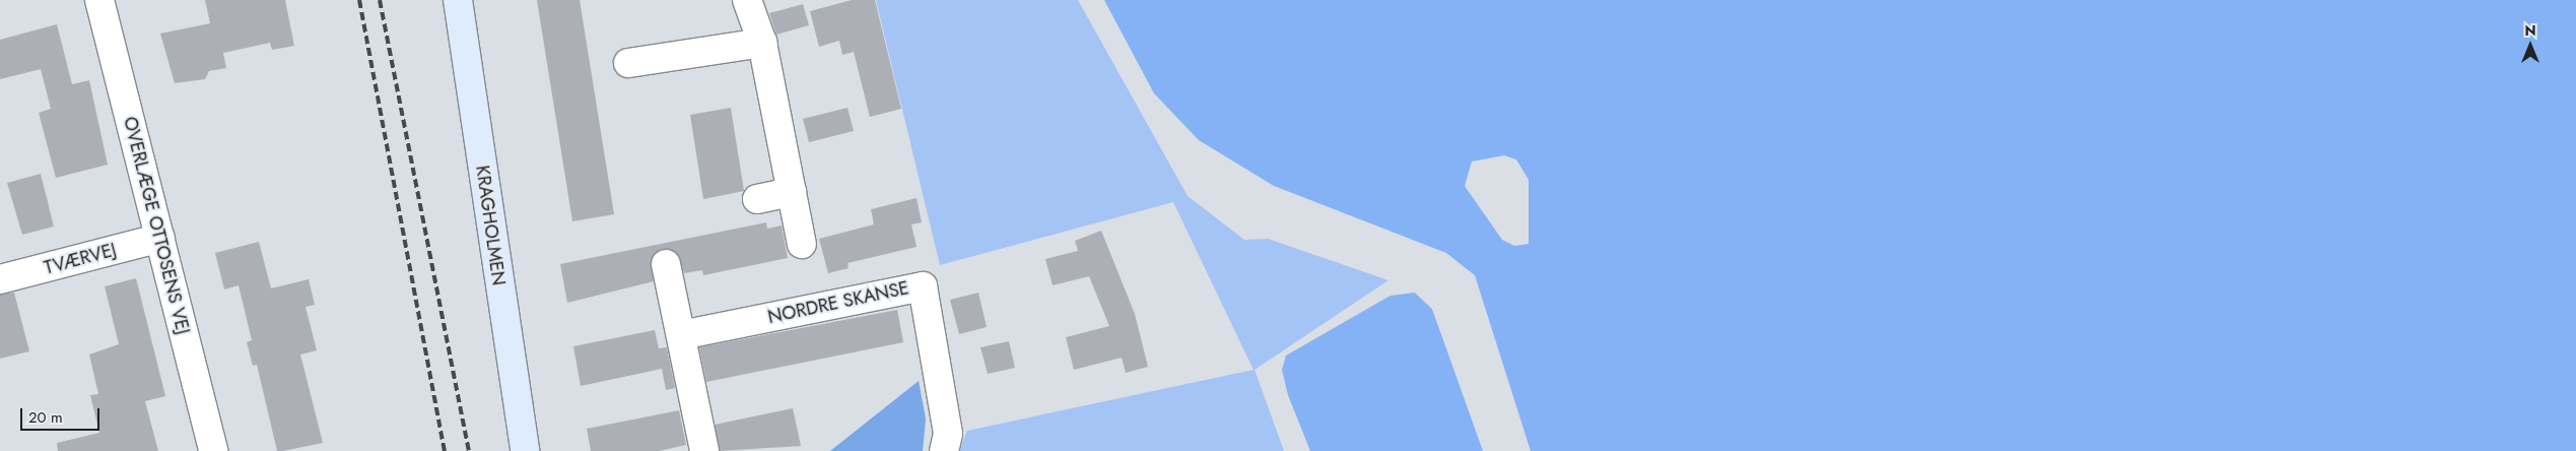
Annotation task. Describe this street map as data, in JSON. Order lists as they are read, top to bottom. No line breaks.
{"streets":{"street":["OVERLÆGE OTTOSENS VEJ","KRAGHOLMEN","TVÆRVEJ","NORDRE SKANSE"]},"crossings":[["OVERLÆGE OTTOSENS VEJ","TVÆRVEJ"]],"scale_bar":"20 m","north":"top"}
